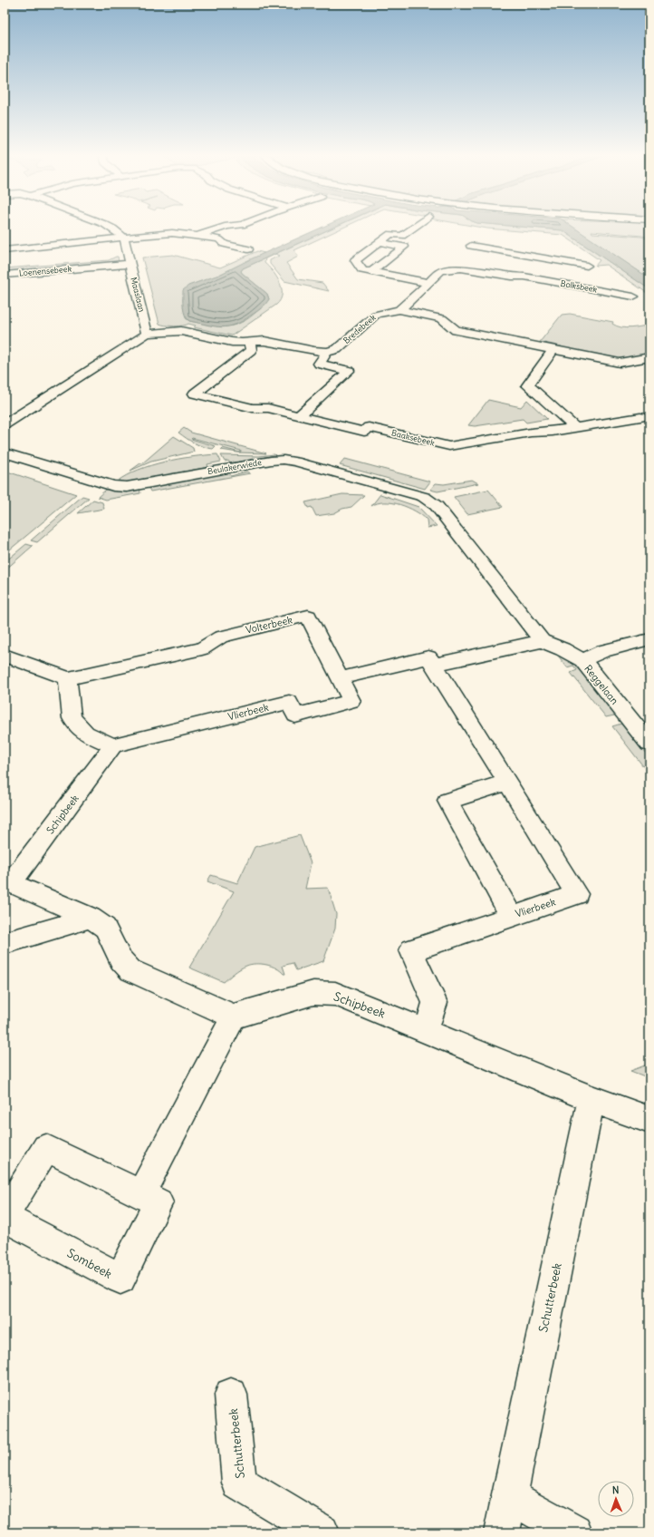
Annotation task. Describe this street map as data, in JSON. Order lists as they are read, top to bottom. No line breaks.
{"streets":{"street":["Loenensebeek","Bolksbeek","Maaslaan","Bredebeek","Baaksebeek","Beulakerwiede","Volterbeek","Reggelaan","Vlierbeek","Schipbeek","Sombeek","Schutterbeek"]},"crossings":[["Loenensebeek","Maaslaan"],["Bolksbeek","Bredebeek"],["Beulakerwiede","Reggelaan"],["Volterbeek","Vlierbeek"],["Vlierbeek","Schipbeek"],["Schipbeek","Schutterbeek"]],"north":"top"}
